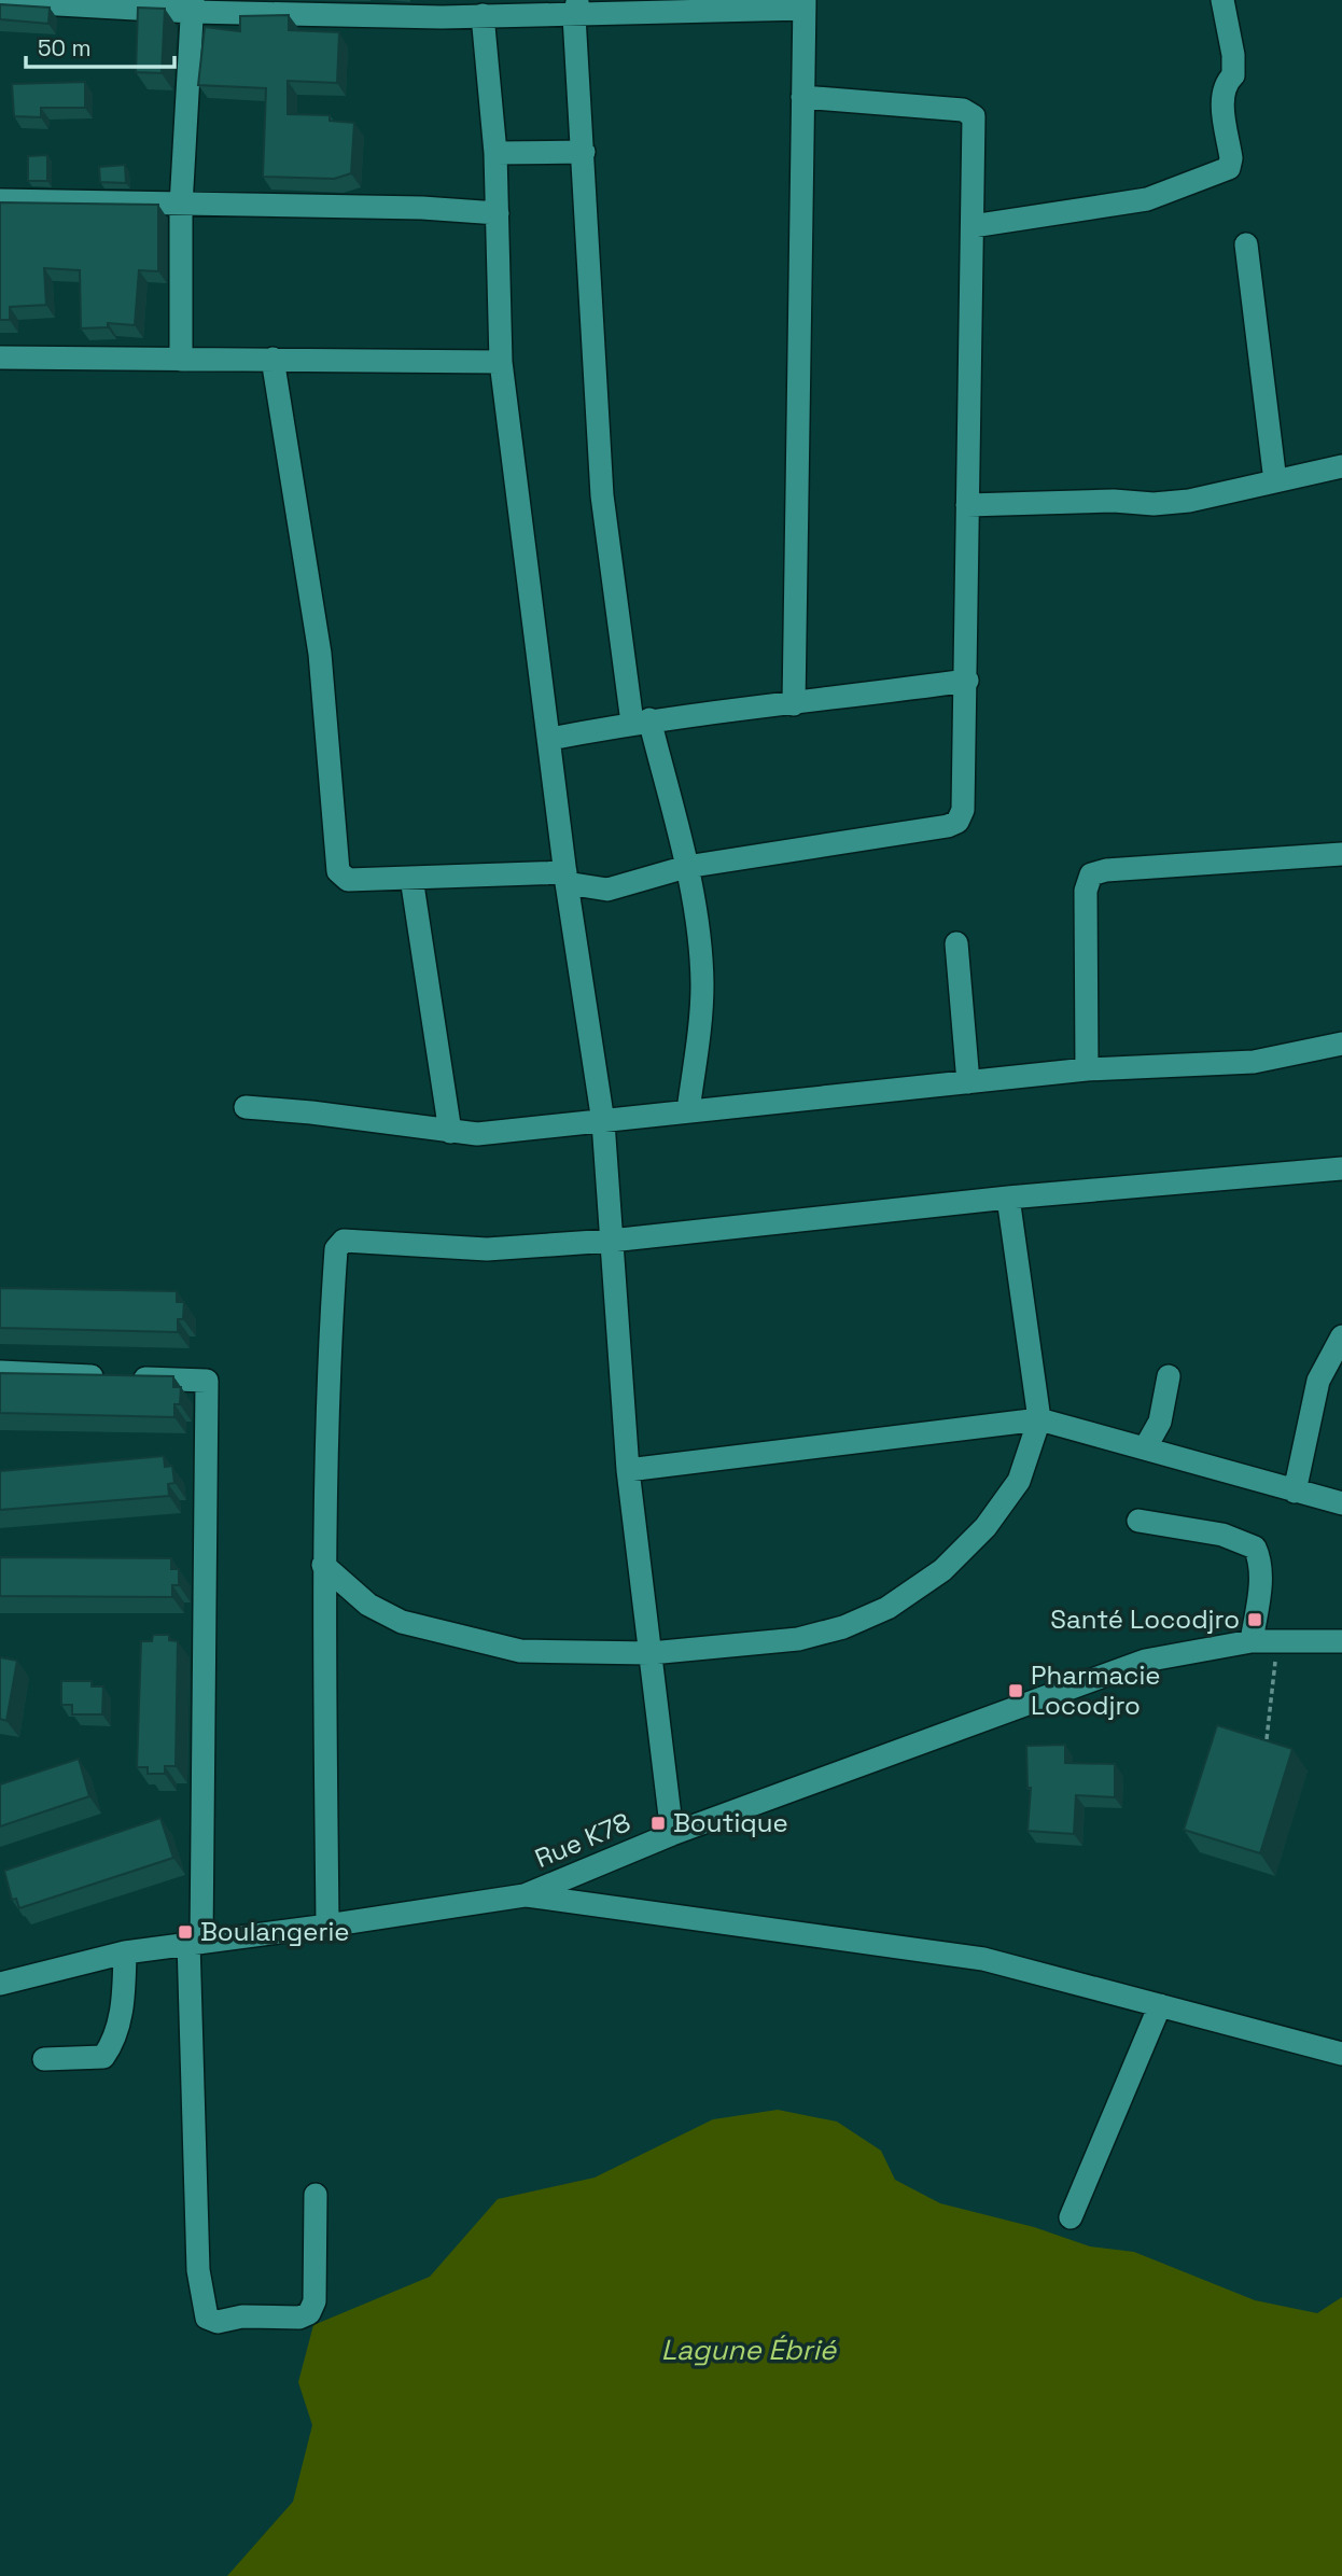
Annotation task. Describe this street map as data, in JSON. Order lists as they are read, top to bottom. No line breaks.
{"streets":{"street":["Rue K78"]},"water":["Lagune Ébrié"],"places":{"transit":["Santé Locodjro","Pharmacie Locodjro","Boutique","Boulangerie"]},"scale_bar":"50 m"}
